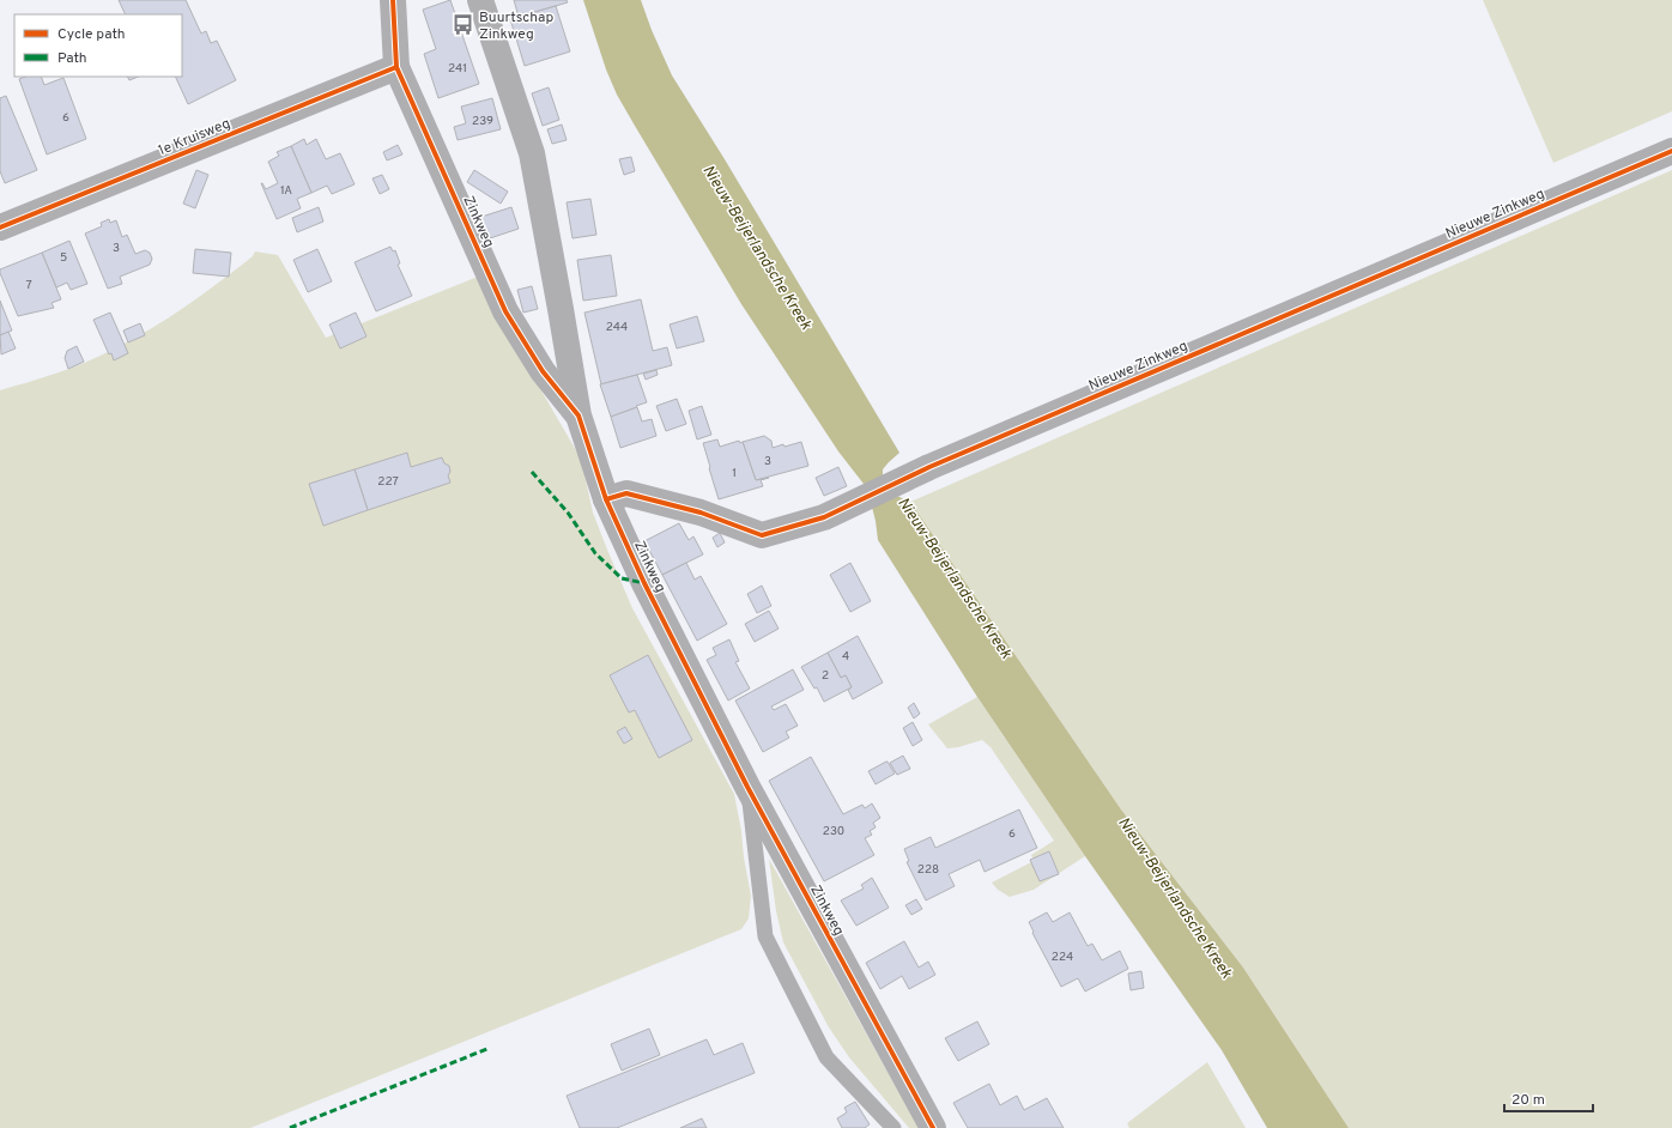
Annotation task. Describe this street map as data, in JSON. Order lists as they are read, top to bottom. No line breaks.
{"streets":{"street":["1e Kruisweg","Nieuwe Zinkweg","Zinkweg"]},"crossings":[["1e Kruisweg","Zinkweg"],["Nieuwe Zinkweg","Zinkweg"]],"water":["Nieuw-Beijerlandsche Kreek"],"places":{"bus stop":["Buurtschap Zinkweg"]},"house_numbers":["241","6","239","1A","3","5","7","244","3","1","227","4","2","230","6","228","224"],"legend":["Cycle path","Path"],"scale_bar":"20 m"}
